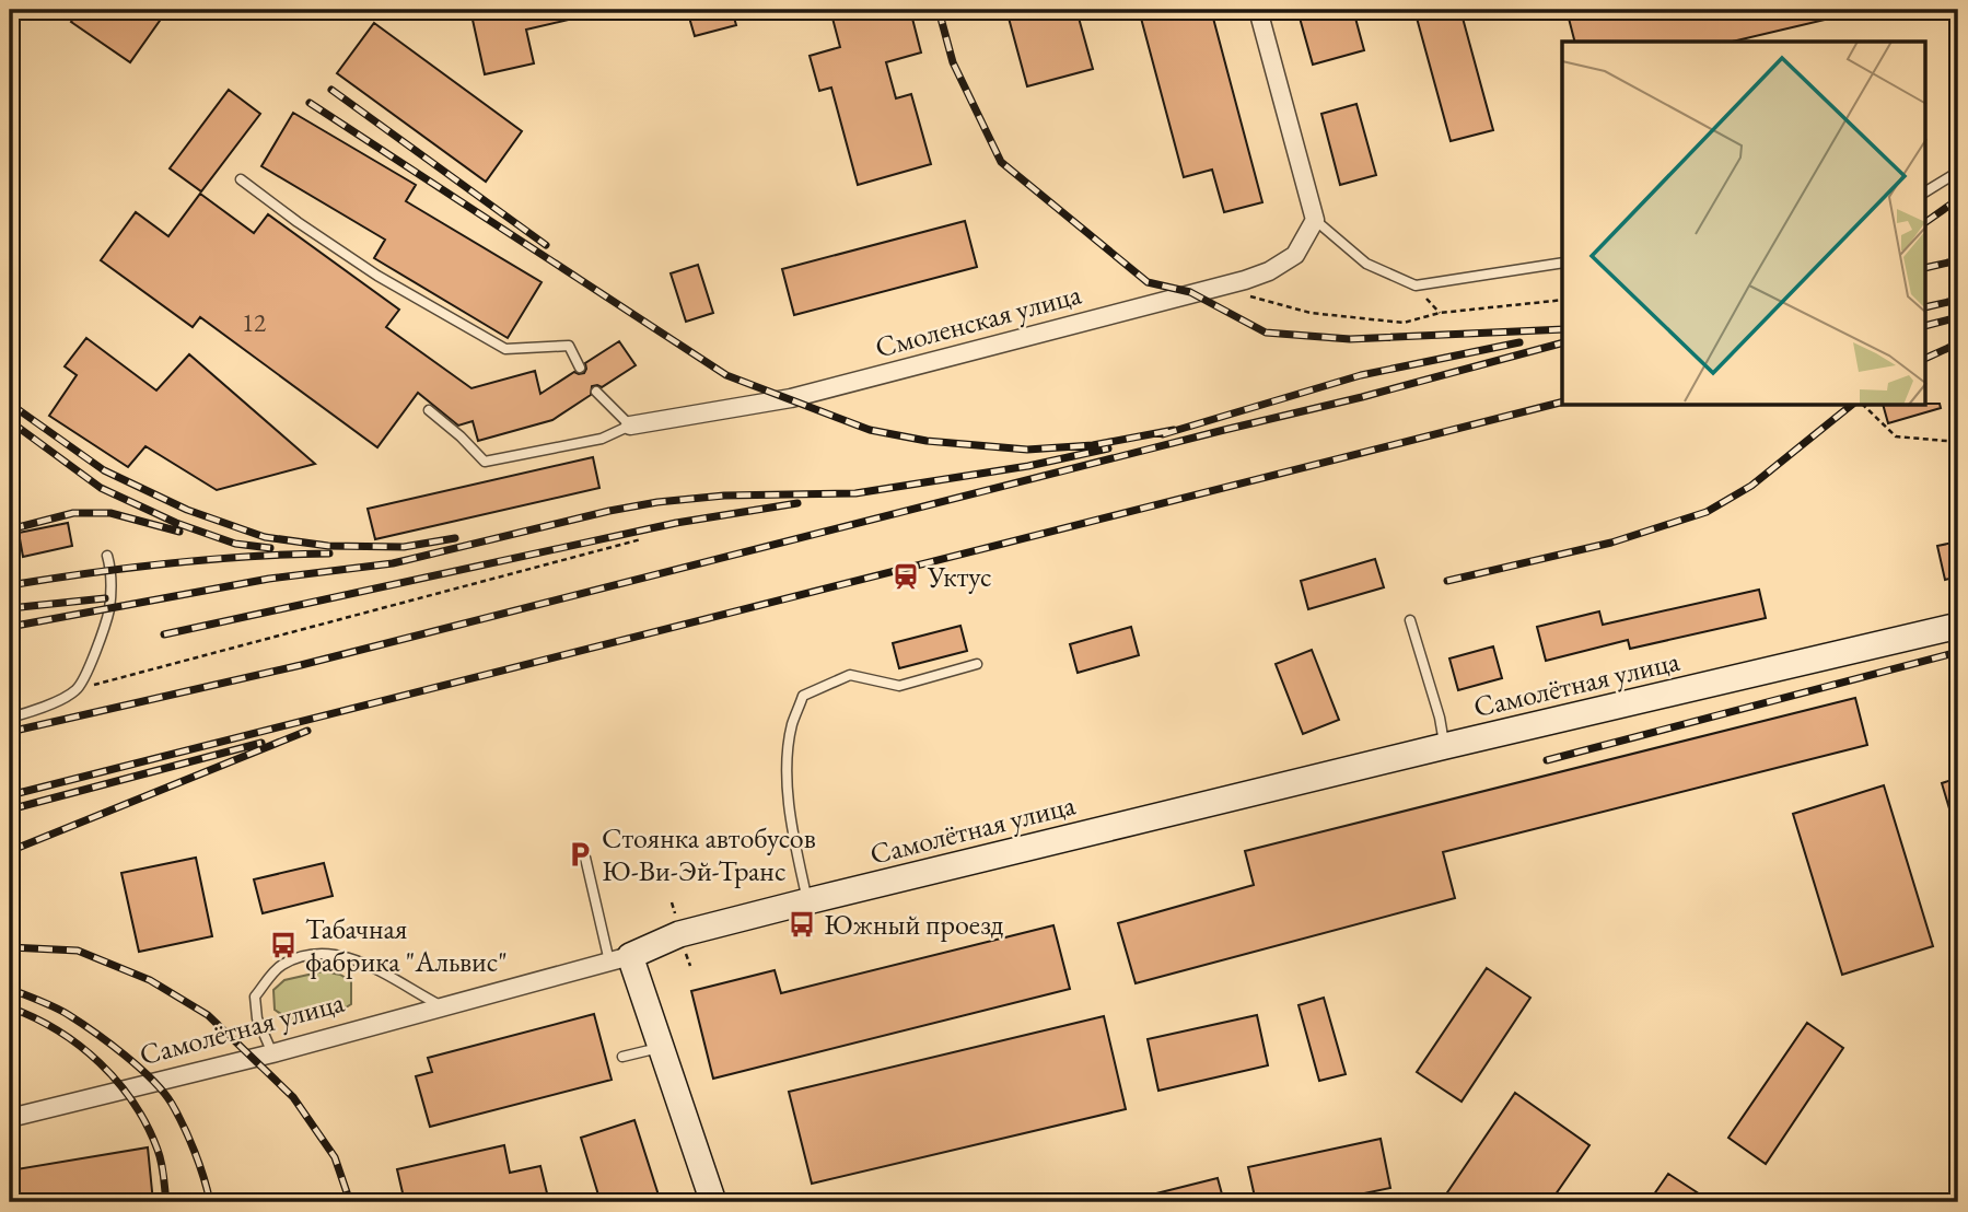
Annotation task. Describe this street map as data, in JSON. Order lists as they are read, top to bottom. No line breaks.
{"streets":{"main road":["Самолётная улица"],"street":["Смоленская улица"]},"places":{"station":["Уктус"],"parking":["Стоянка автобусов Ю-Ви-Эй-Транс"],"bus stop":["Южный проезд","Табачная фабрика \"Альвис\""]},"house_numbers":["12"]}
